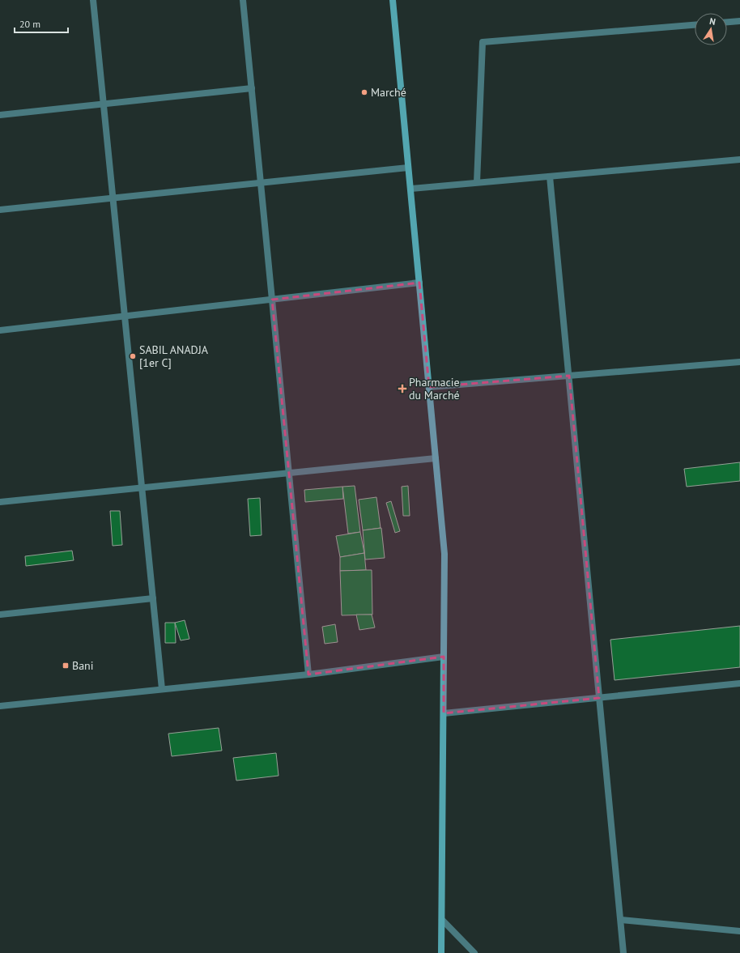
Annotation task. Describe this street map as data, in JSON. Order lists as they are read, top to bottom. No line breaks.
{"places":{"other":["Marché","SABIL ANADJA [1er C]"],"health":["Pharmacie du Marché"],"transit":["Bani"]},"scale_bar":"20 m","north":"top"}
